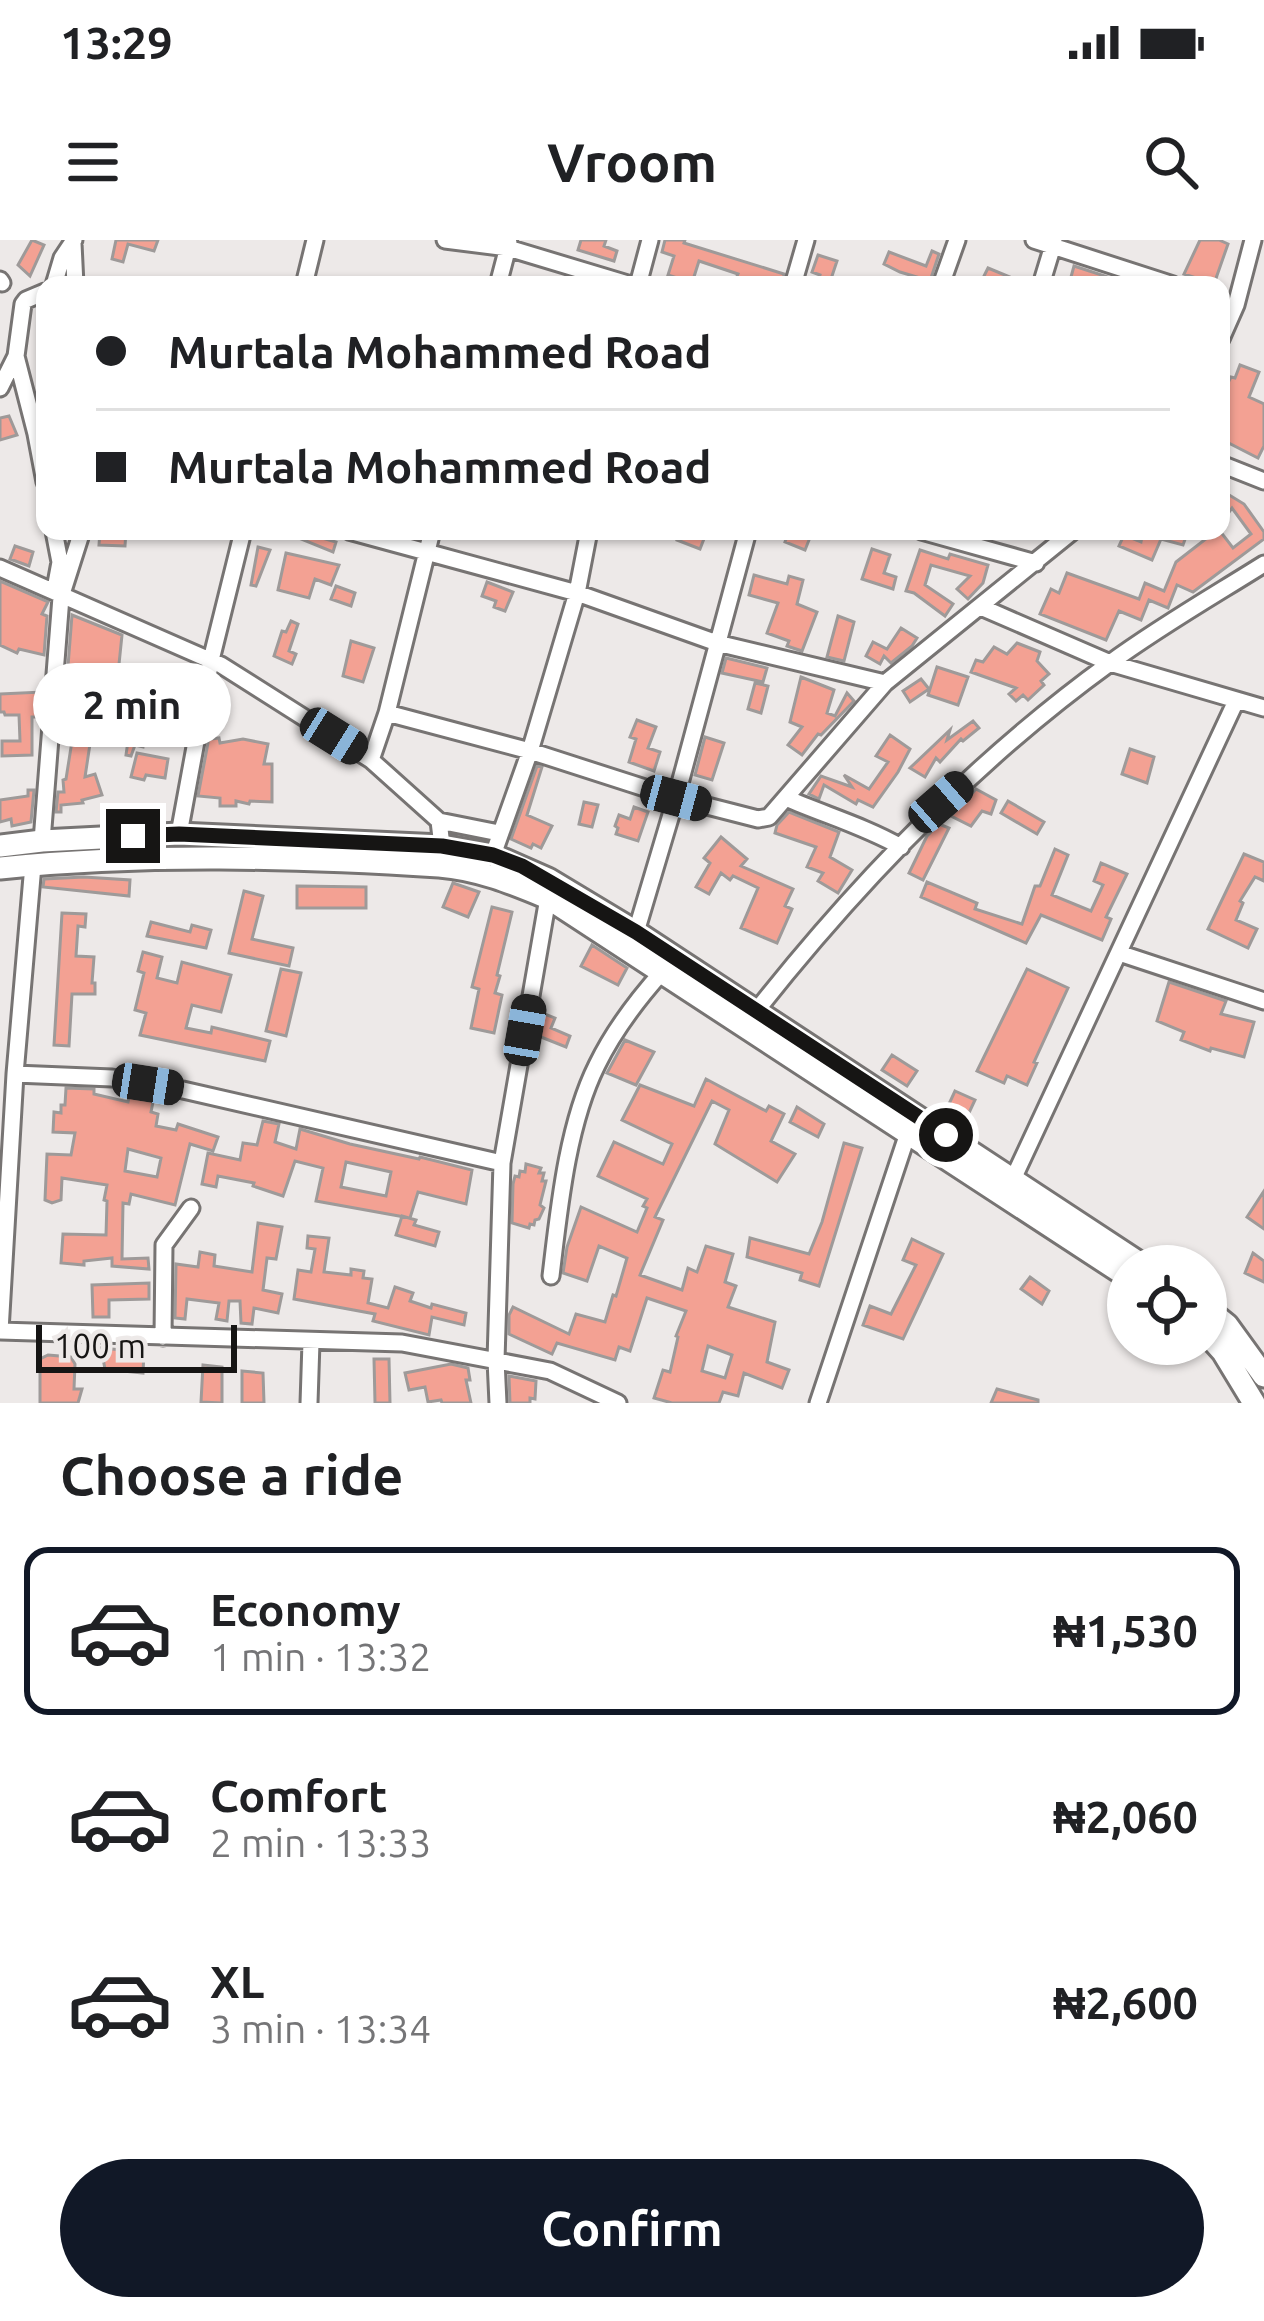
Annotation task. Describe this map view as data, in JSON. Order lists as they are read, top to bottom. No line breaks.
{"scale_bar":"100 m","page":{"status":"13:29","header":"Vroom","banner":["Murtala Mohammed Road","Murtala Mohammed Road"],"bubble":"2 min","scale":"100 m","heading":"Choose a ride","list":[{"name":"Economy","note":"1 min · 13:32","value":"₦1,530"},{"name":"Comfort","note":"2 min · 13:33","value":"₦2,060"},{"name":"XL","note":"3 min · 13:34","value":"₦2,600"}],"buttons":"Confirm"}}
